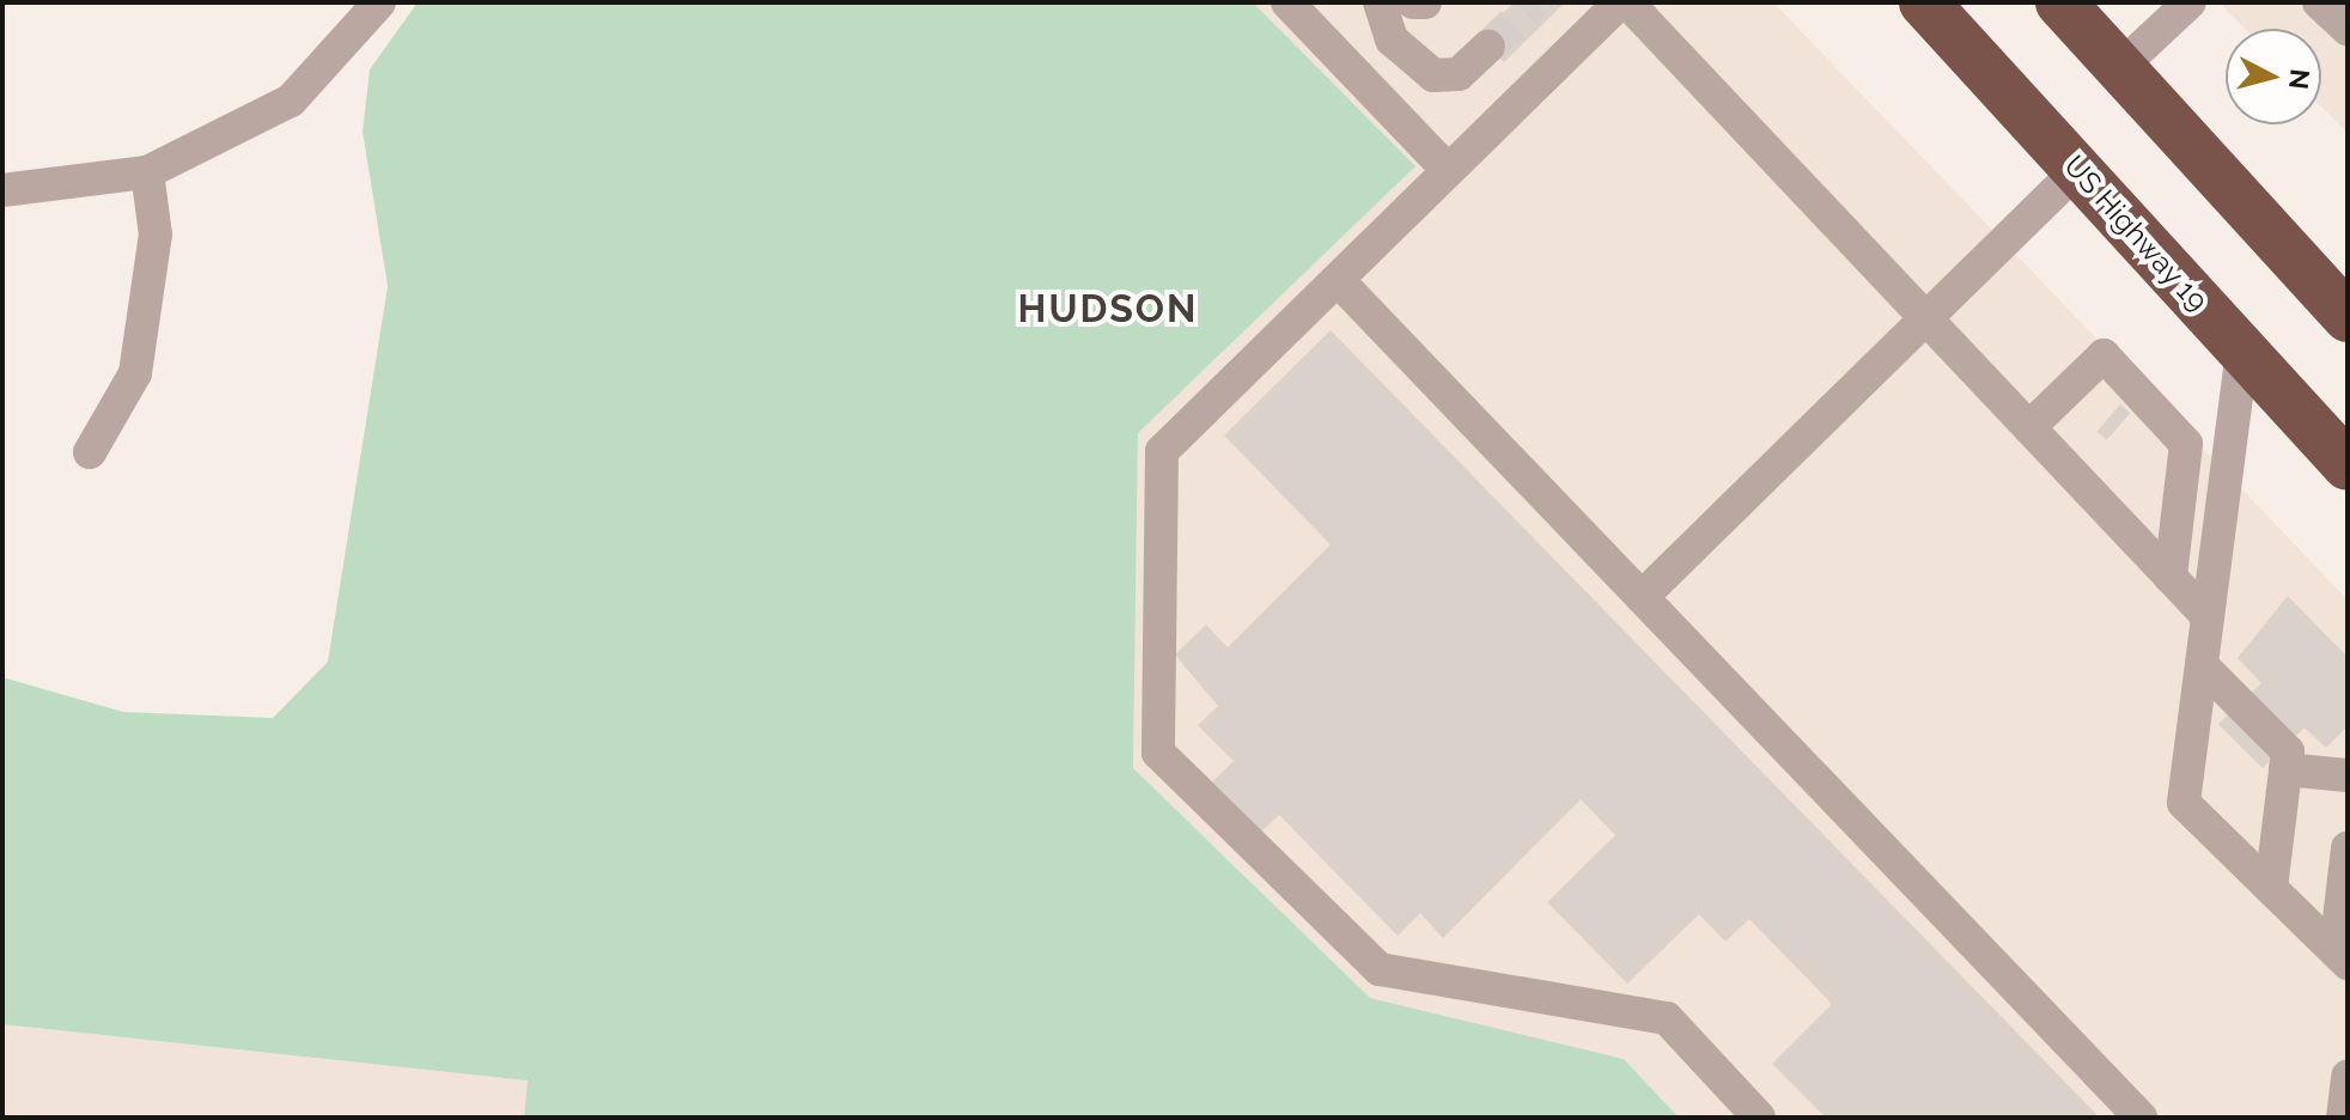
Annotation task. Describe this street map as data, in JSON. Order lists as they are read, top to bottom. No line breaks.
{"streets":{"highway":["US Highway 19"]},"districts":["HUDSON"],"north":"right"}
